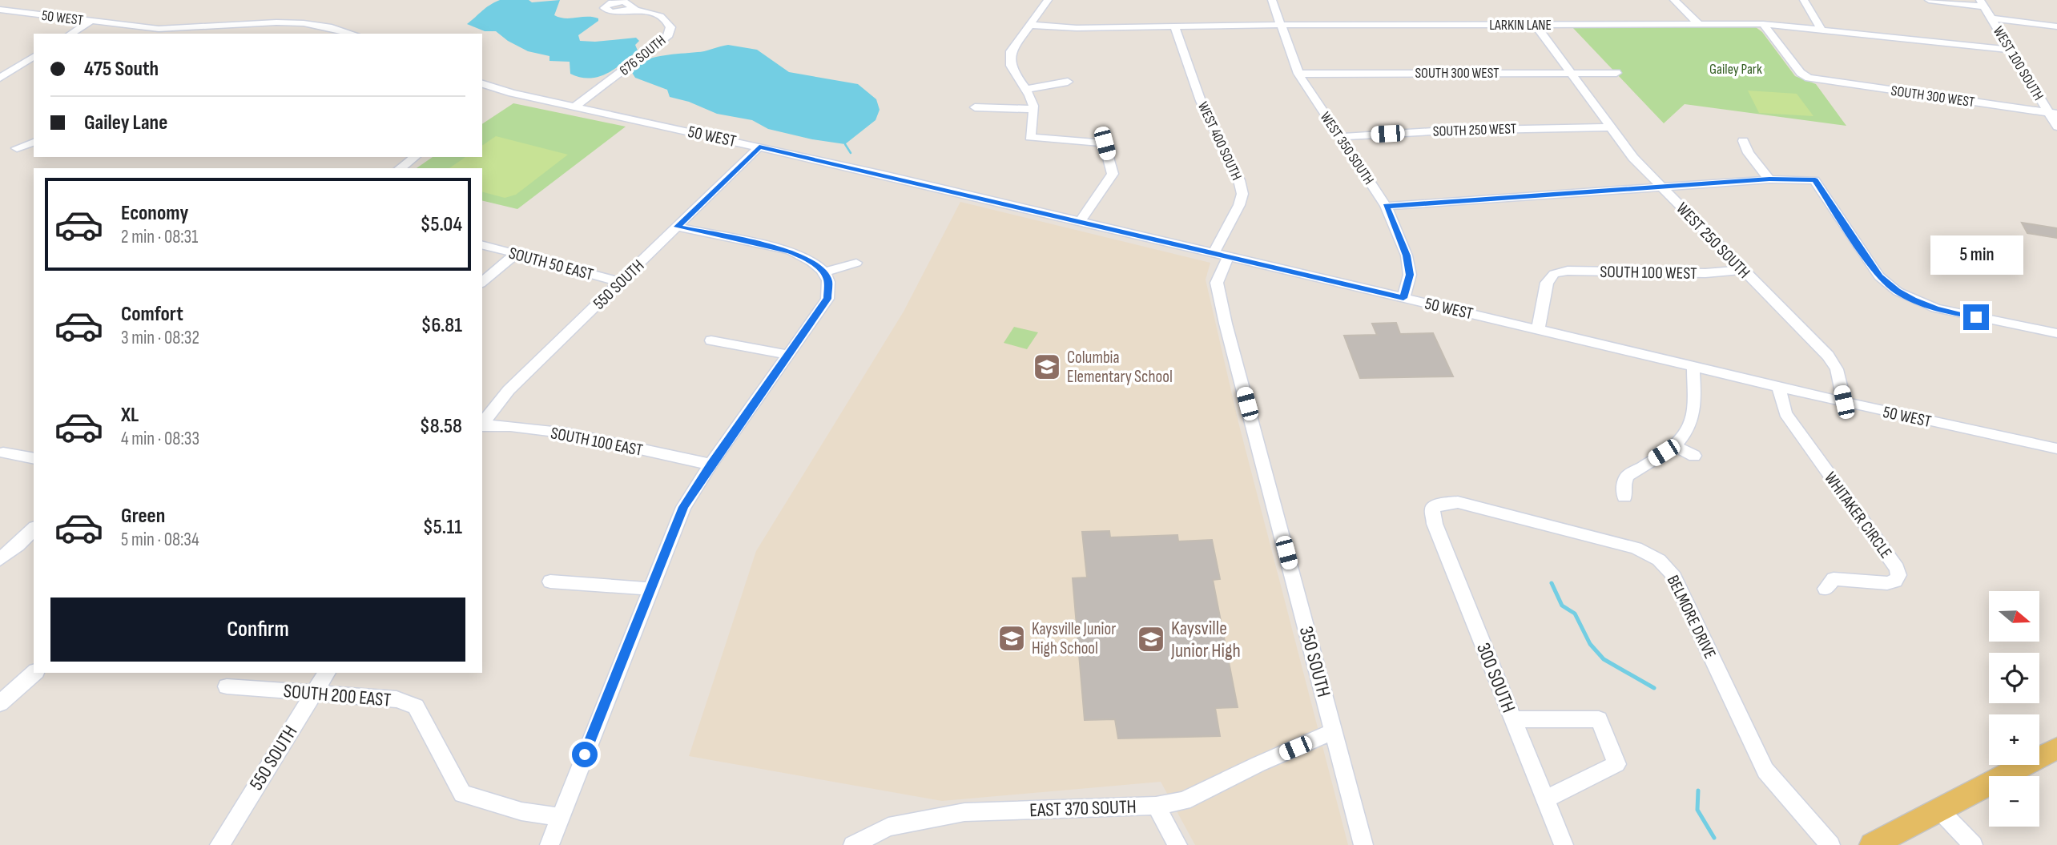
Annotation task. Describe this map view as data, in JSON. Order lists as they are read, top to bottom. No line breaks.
{"streets":{"street":["50 WEST","LARKIN LANE","676 SOUTH","WEST 100 SOUTH","SOUTH 300 WEST","SOUTH 250 WEST","WEST 400 SOUTH","WEST 350 SOUTH","WEST 250 SOUTH","SOUTH 50 EAST","SOUTH 100 WEST","550 SOUTH","SOUTH 100 EAST","WHITAKER CIRCLE","BELMORE DRIVE","350 SOUTH","300 SOUTH","SOUTH 200 EAST","EAST 370 SOUTH"]},"crossings":[["50 WEST","676 SOUTH"],["50 WEST","WEST 400 SOUTH"],["50 WEST","WEST 350 SOUTH"],["50 WEST","WEST 250 SOUTH"],["50 WEST","SOUTH 100 WEST"],["50 WEST","550 SOUTH"],["50 WEST","WHITAKER CIRCLE"],["50 WEST","350 SOUTH"],["LARKIN LANE","WEST 100 SOUTH"],["LARKIN LANE","SOUTH 300 WEST"],["LARKIN LANE","WEST 400 SOUTH"],["LARKIN LANE","WEST 350 SOUTH"],["LARKIN LANE","WEST 250 SOUTH"],["WEST 100 SOUTH","SOUTH 300 WEST"],["SOUTH 300 WEST","WEST 350 SOUTH"],["SOUTH 300 WEST","WEST 250 SOUTH"],["SOUTH 250 WEST","WEST 350 SOUTH"],["SOUTH 250 WEST","WEST 250 SOUTH"],["WEST 250 SOUTH","SOUTH 100 WEST"],["SOUTH 50 EAST","550 SOUTH"],["550 SOUTH","SOUTH 200 EAST"],["BELMORE DRIVE","300 SOUTH"]],"parks":["Gailey Park"],"places":{"school or university":["Columbia Elementary School","Kaysville Junior High School","Kaysville Junior High"]},"north":"right","page":{"banner":["475 South","Gailey Lane"],"list":[{"name":"Economy","note":"2 min · 08:31","value":"$5.04"},{"name":"Comfort","note":"3 min · 08:32","value":"$6.81"},{"name":"XL","note":"4 min · 08:33","value":"$8.58"},{"name":"Green","note":"5 min · 08:34","value":"$5.11"}],"bubble":"5 min","buttons":"Confirm","map_buttons":["+","−"]}}
